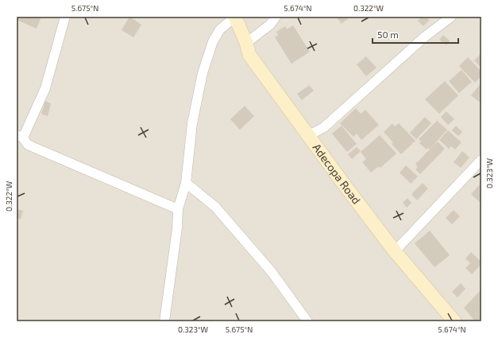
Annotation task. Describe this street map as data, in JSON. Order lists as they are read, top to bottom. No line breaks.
{"streets":{"street":["Adecopa Road"]},"scale_bar":"50 m","coordinates":["5.675°N","5.674°N","0.322°W","0.323°W"]}
